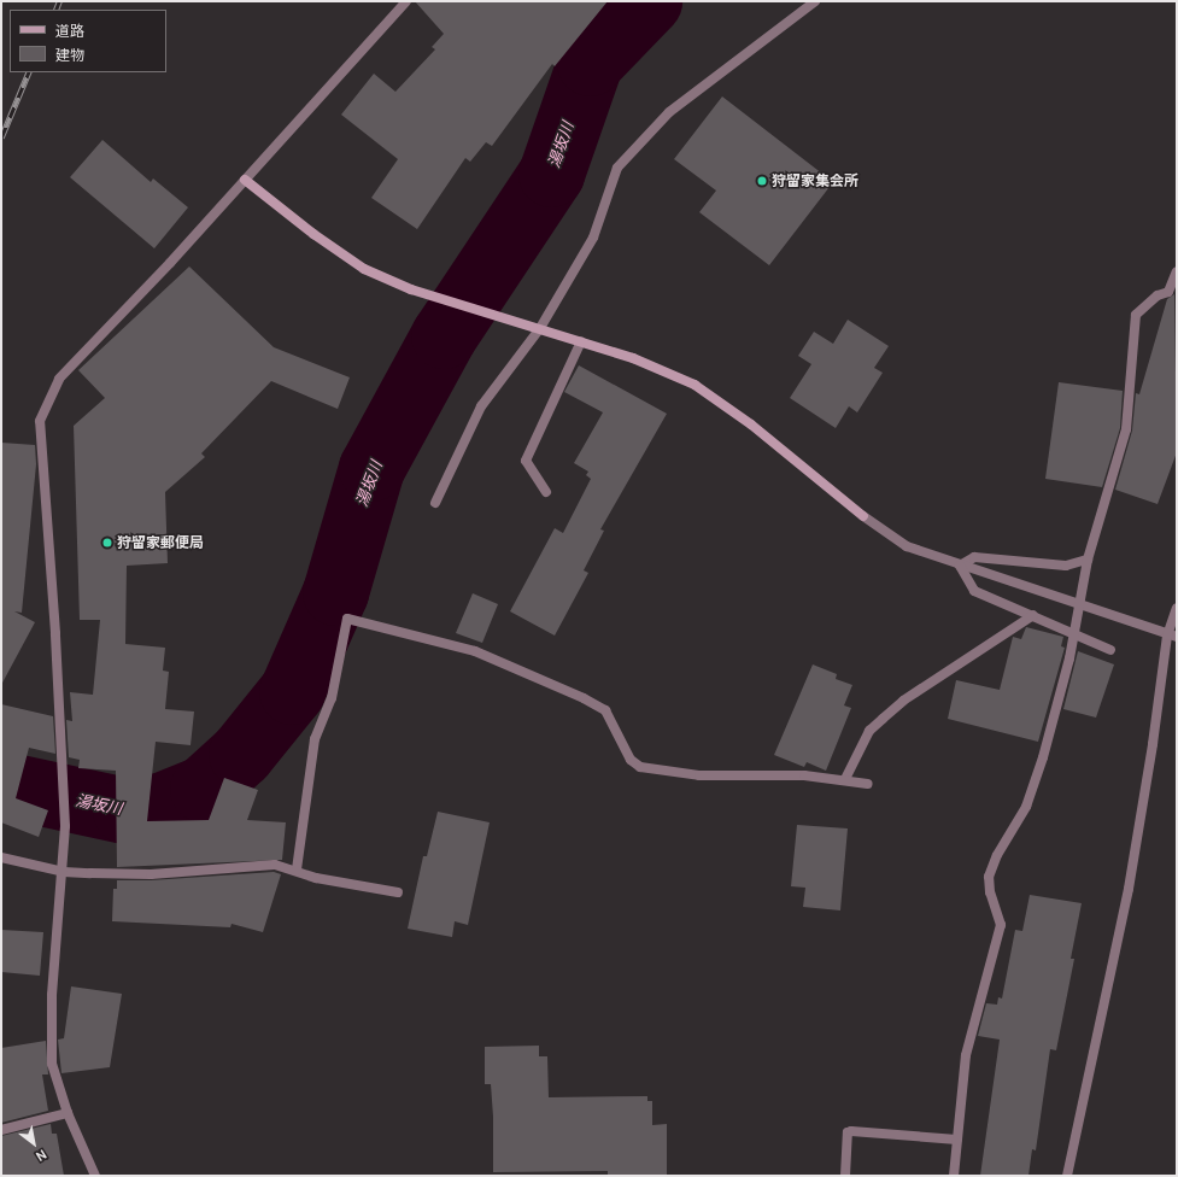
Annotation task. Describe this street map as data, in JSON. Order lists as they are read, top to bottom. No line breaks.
{"water":["湯坂川"],"places":["狩留家集会所","狩留家郵便局"],"legend":["道路","建物"],"north":"bottom right"}
